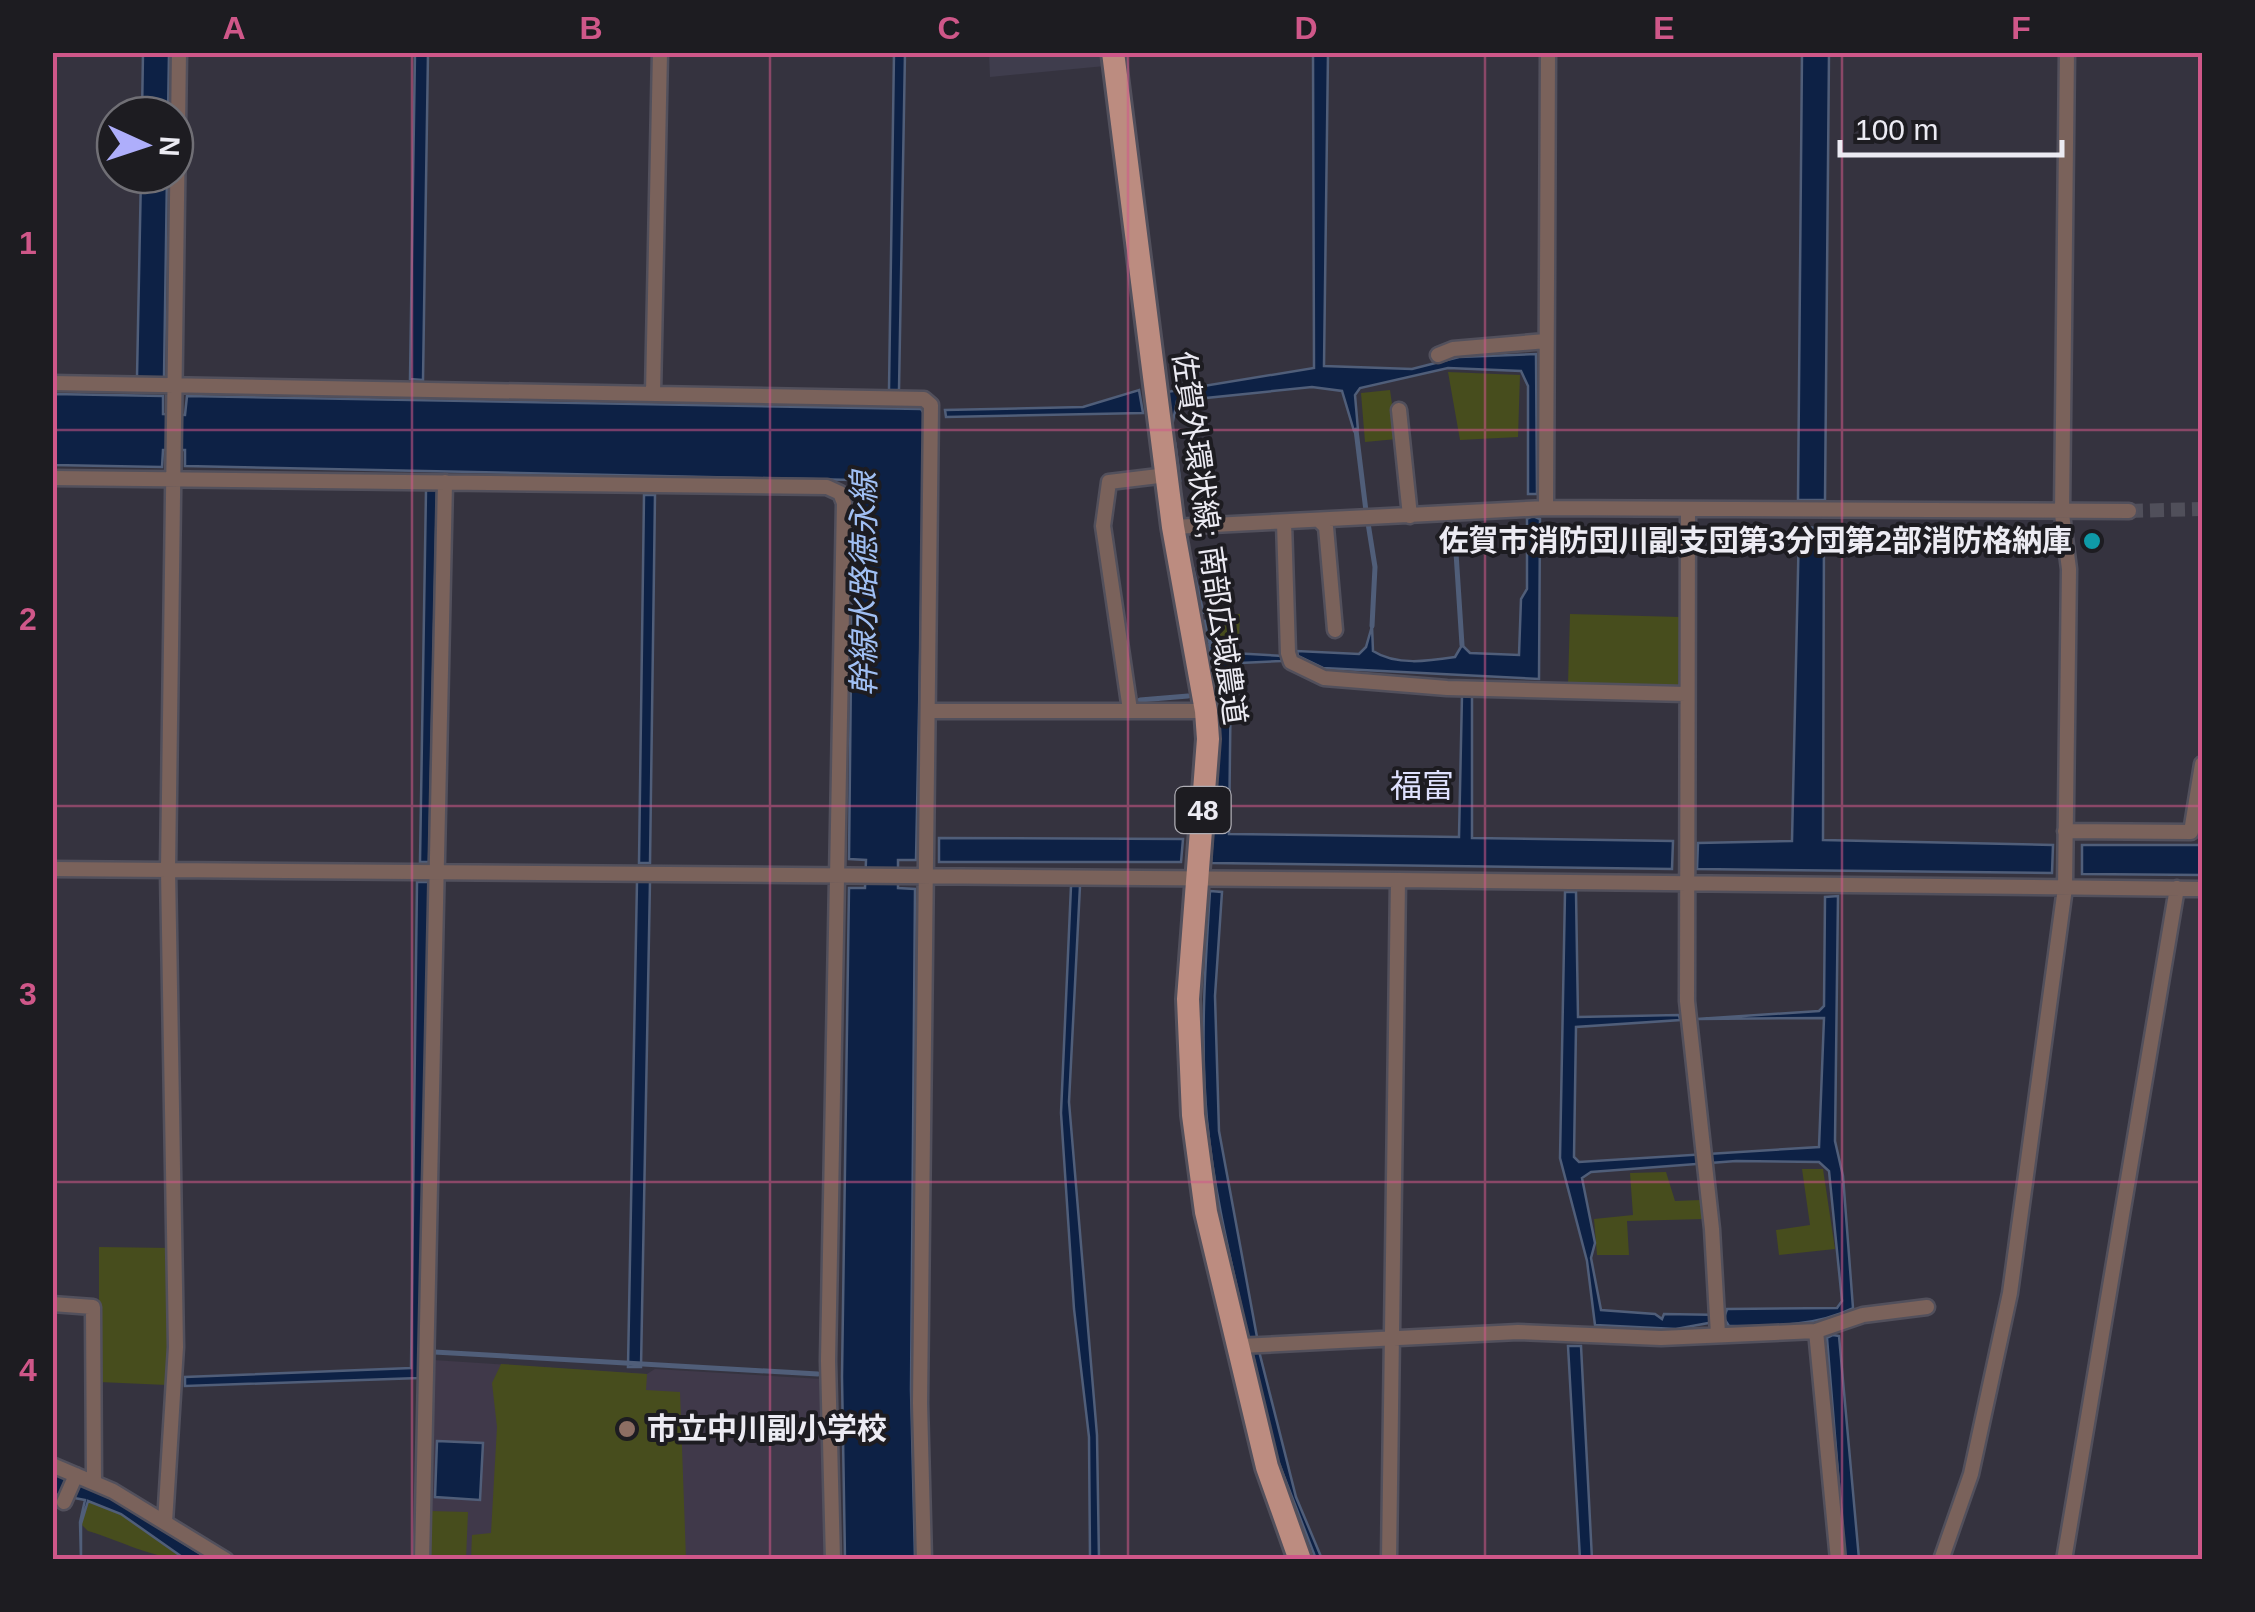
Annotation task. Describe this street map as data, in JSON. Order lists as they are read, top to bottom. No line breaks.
{"streets":{"main road":["佐賀外環状線; 南部広域農道","48"]},"districts":["福富"],"water":["幹線水路徳永線"],"places":["佐賀市消防団川副支団第3分団第2部消防格納庫","市立中川副小学校"],"scale_bar":"100 m","north":"right","grid":{"columns":["A","B","C","D","E","F"],"rows":["1","2","3","4"]}}
